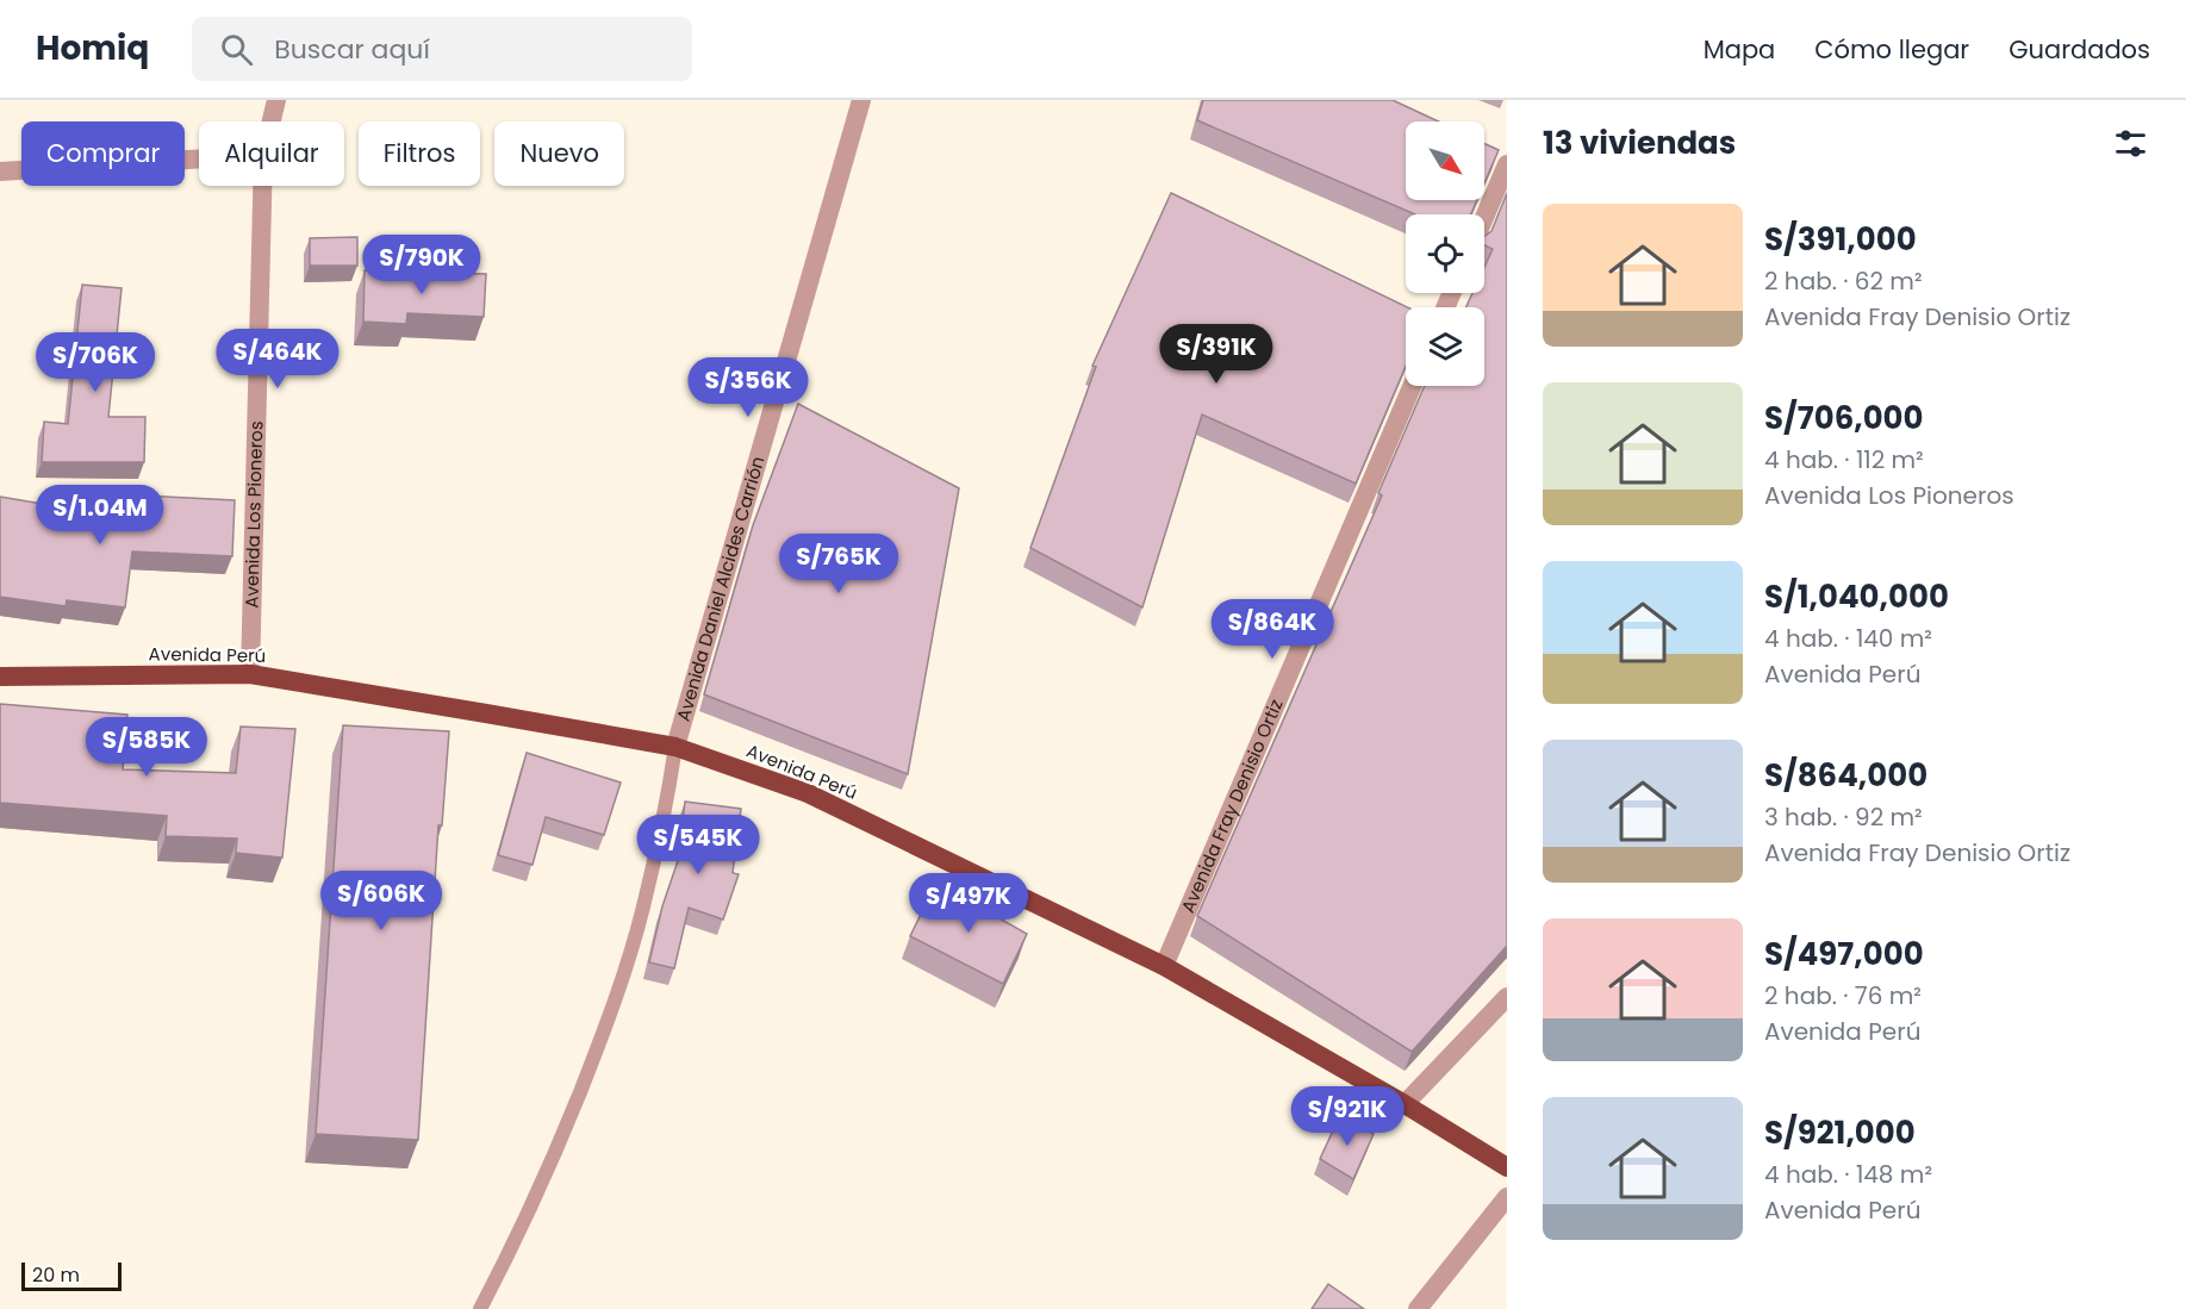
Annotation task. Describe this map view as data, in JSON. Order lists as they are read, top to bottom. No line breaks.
{"streets":{"highway":["Avenida Perú"],"street":["Avenida Los Pioneros","Avenida Daniel Alcides Carrión","Avenida Fray Denisio Ortiz"]},"crossings":[["Avenida Los Pioneros","Avenida Perú"],["Avenida Daniel Alcides Carrión","Avenida Perú"],["Avenida Perú","Avenida Fray Denisio Ortiz"]],"scale_bar":"20 m","north":"bottom right","page":{"header":"Homiq","search":"Buscar aquí","nav":["Mapa","Cómo llegar","Guardados"],"heading":"13 viviendas","chip":["Comprar","Alquilar","Filtros","Nuevo"],"list":[{"name":"S/391,000","note":"2 hab. · 62 m² · Avenida Fray Denisio Ortiz"},{"name":"S/706,000","note":"4 hab. · 112 m² · Avenida Los Pioneros"},{"name":"S/1,040,000","note":"4 hab. · 140 m² · Avenida Perú"},{"name":"S/864,000","note":"3 hab. · 92 m² · Avenida Fray Denisio Ortiz"},{"name":"S/497,000","note":"2 hab. · 76 m² · Avenida Perú"},{"name":"S/921,000","note":"4 hab. · 148 m² · Avenida Perú"}],"price":["S/790K","S/391K","S/464K","S/706K","S/356K","S/1.04M","S/765K","S/864K","S/585K","S/545K","S/606K","S/497K","S/921K"],"scale":"20 m"}}
